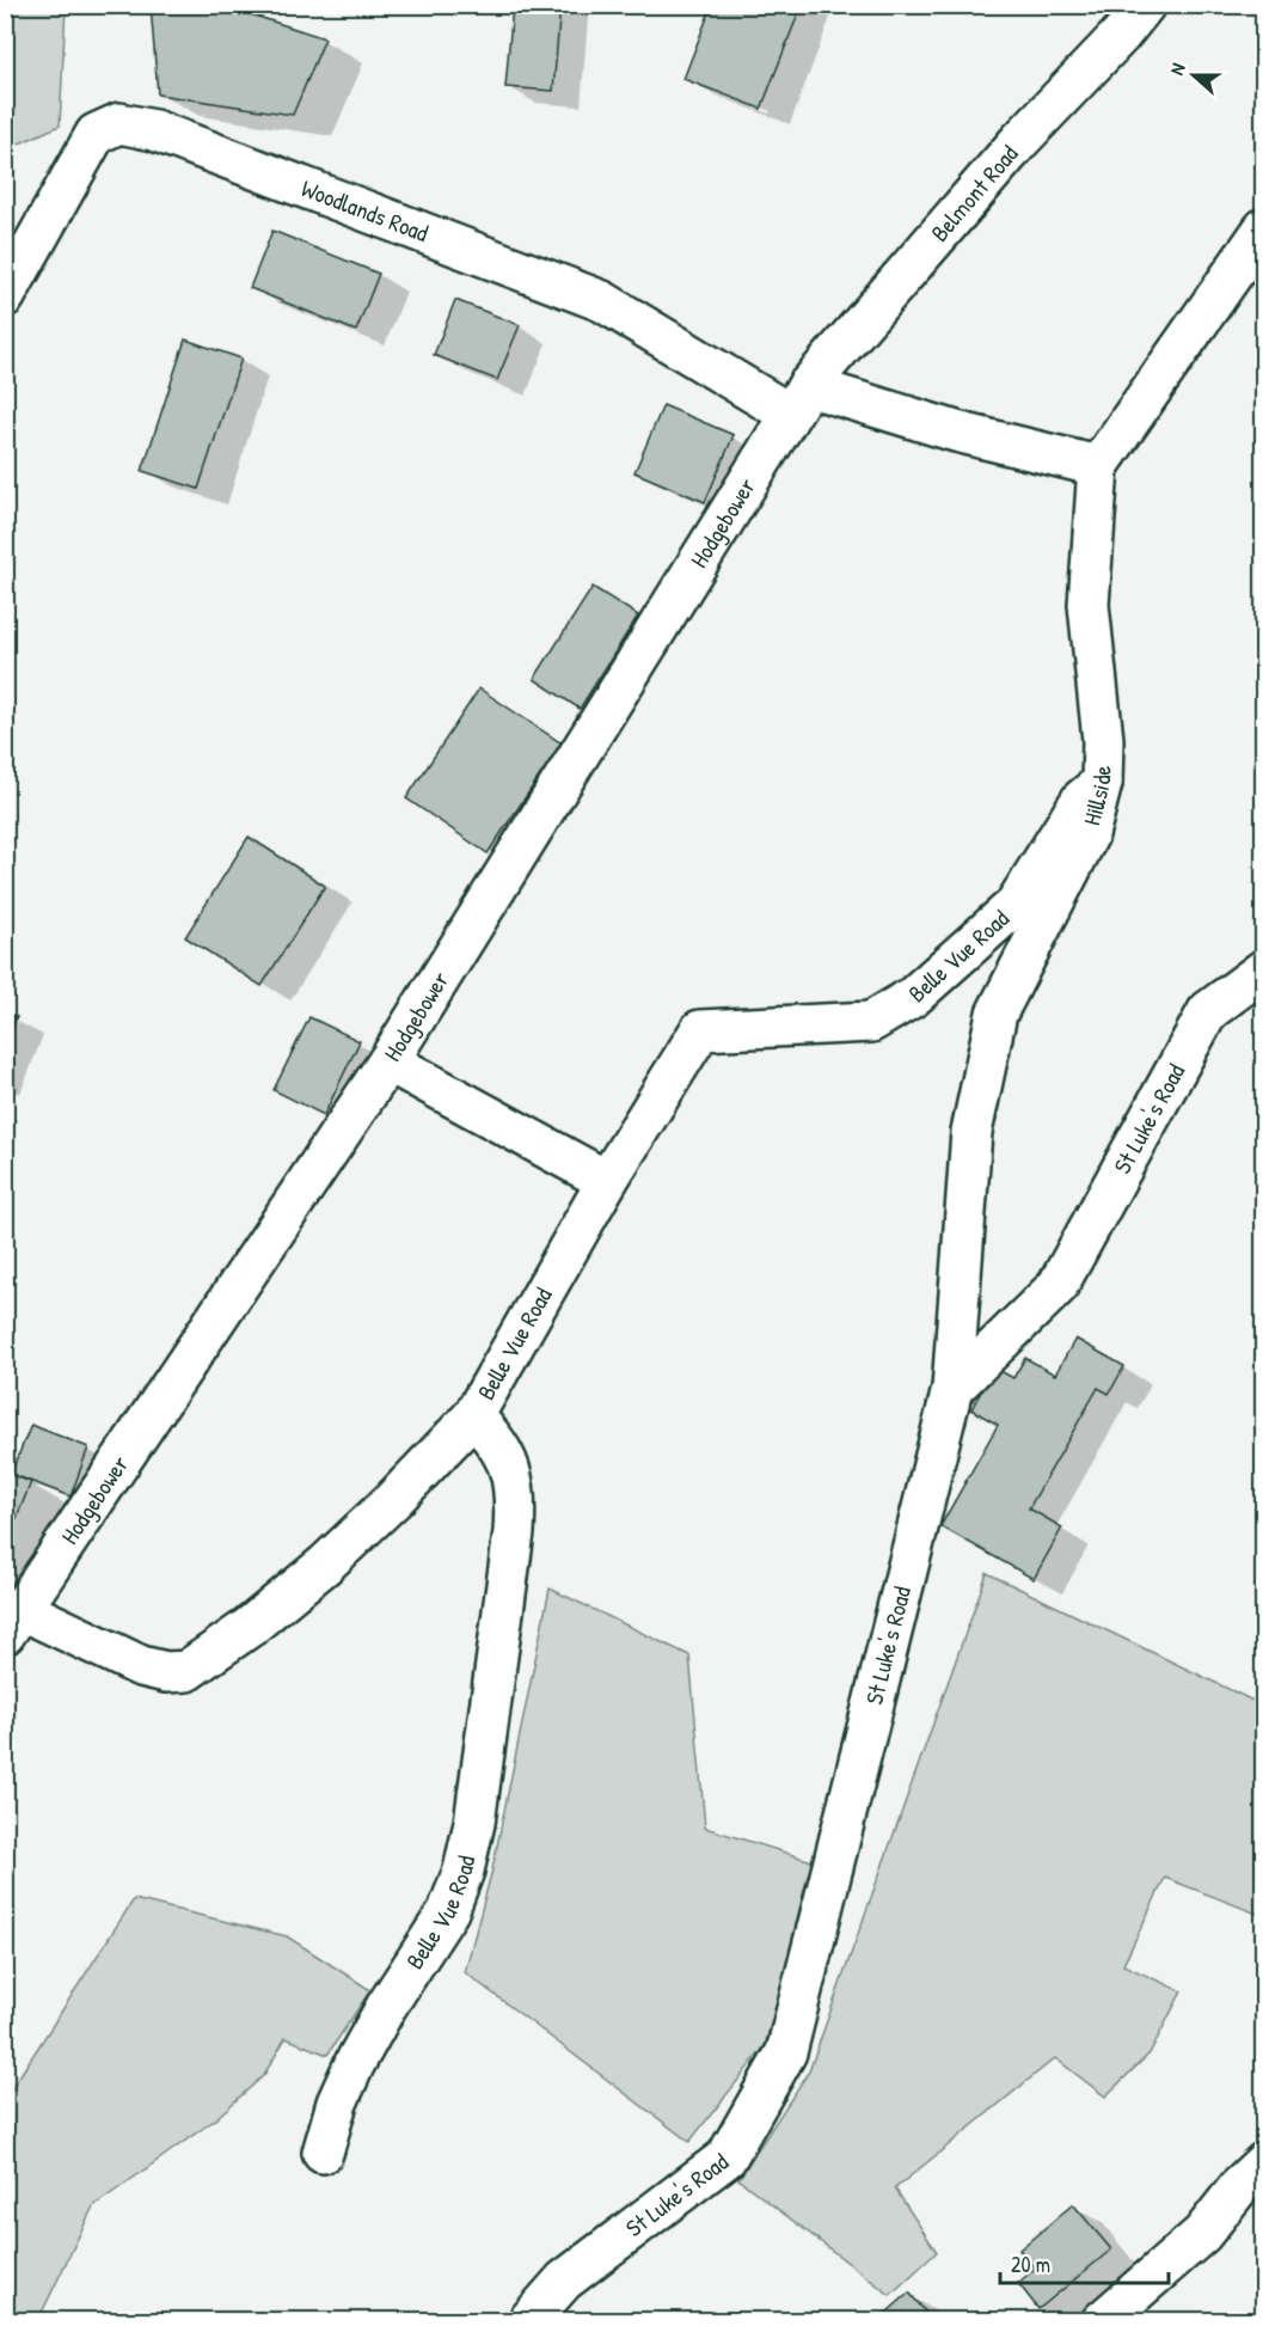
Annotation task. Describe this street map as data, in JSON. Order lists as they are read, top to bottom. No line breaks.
{"streets":{"street":["Belmont Road","Woodlands Road","Hodgebower","Hillside","Belle Vue Road","St Luke's Road"]},"crossings":[["Belmont Road","Woodlands Road"],["Belmont Road","Hodgebower"],["Woodlands Road","Hodgebower"],["Woodlands Road","Hillside"],["Hillside","Belle Vue Road"],["Hillside","St Luke's Road"]],"scale_bar":"20 m","north":"left"}
